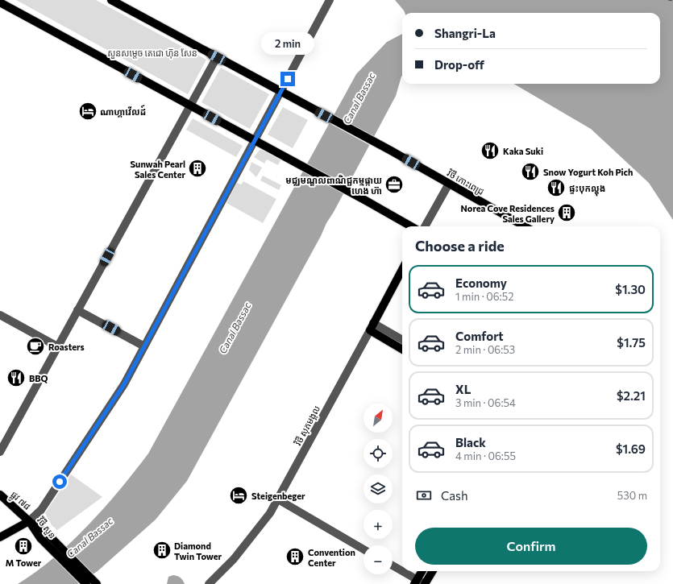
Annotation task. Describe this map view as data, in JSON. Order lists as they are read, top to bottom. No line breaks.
{"streets":{"main road":["វិថី កោះពេជ្រ","វិថី សុភមង្គល","ផ្លូវ ៧៨","វិថី សួន"]},"crossings":[["ផ្លូវ ៧៨","វិថី សួន"]],"water":["Canal Bassac"],"parks":["សួនសម្តេច តេជោ ហ៊ុន សែន"],"places":{"hotel":["ណាហ្គាវើលដ៍","Steigenbeger"],"restaurant":["Kaka Suki","Snow Yogurt Koh Pich","ផ្ទះបុកល្ហុង","BBQ"],"building":["Sunwah Pearl Sales Center","Norea Cove Residences Sales Gallery","M Tower","Diamond Twin Tower","Convention Center"],"office":["មជ្ឈមណ្ឌលពាណិជ្ជកម្មផ្កាយ ហេង ហ៊ា"],"cafe":["Roasters"]},"north":"top right","page":{"banner":["Shangri-La","Drop-off"],"bubble":"2 min","heading":"Choose a ride","list":[{"name":"Economy","note":"1 min · 06:52","value":"$1.30"},{"name":"Comfort","note":"2 min · 06:53","value":"$1.75"},{"name":"XL","note":"3 min · 06:54","value":"$2.21"},{"name":"Black","note":"4 min · 06:55","value":"$1.69"}],"map_buttons":["+","−"],"pay":["Cash","530 m"],"buttons":"Confirm"}}
